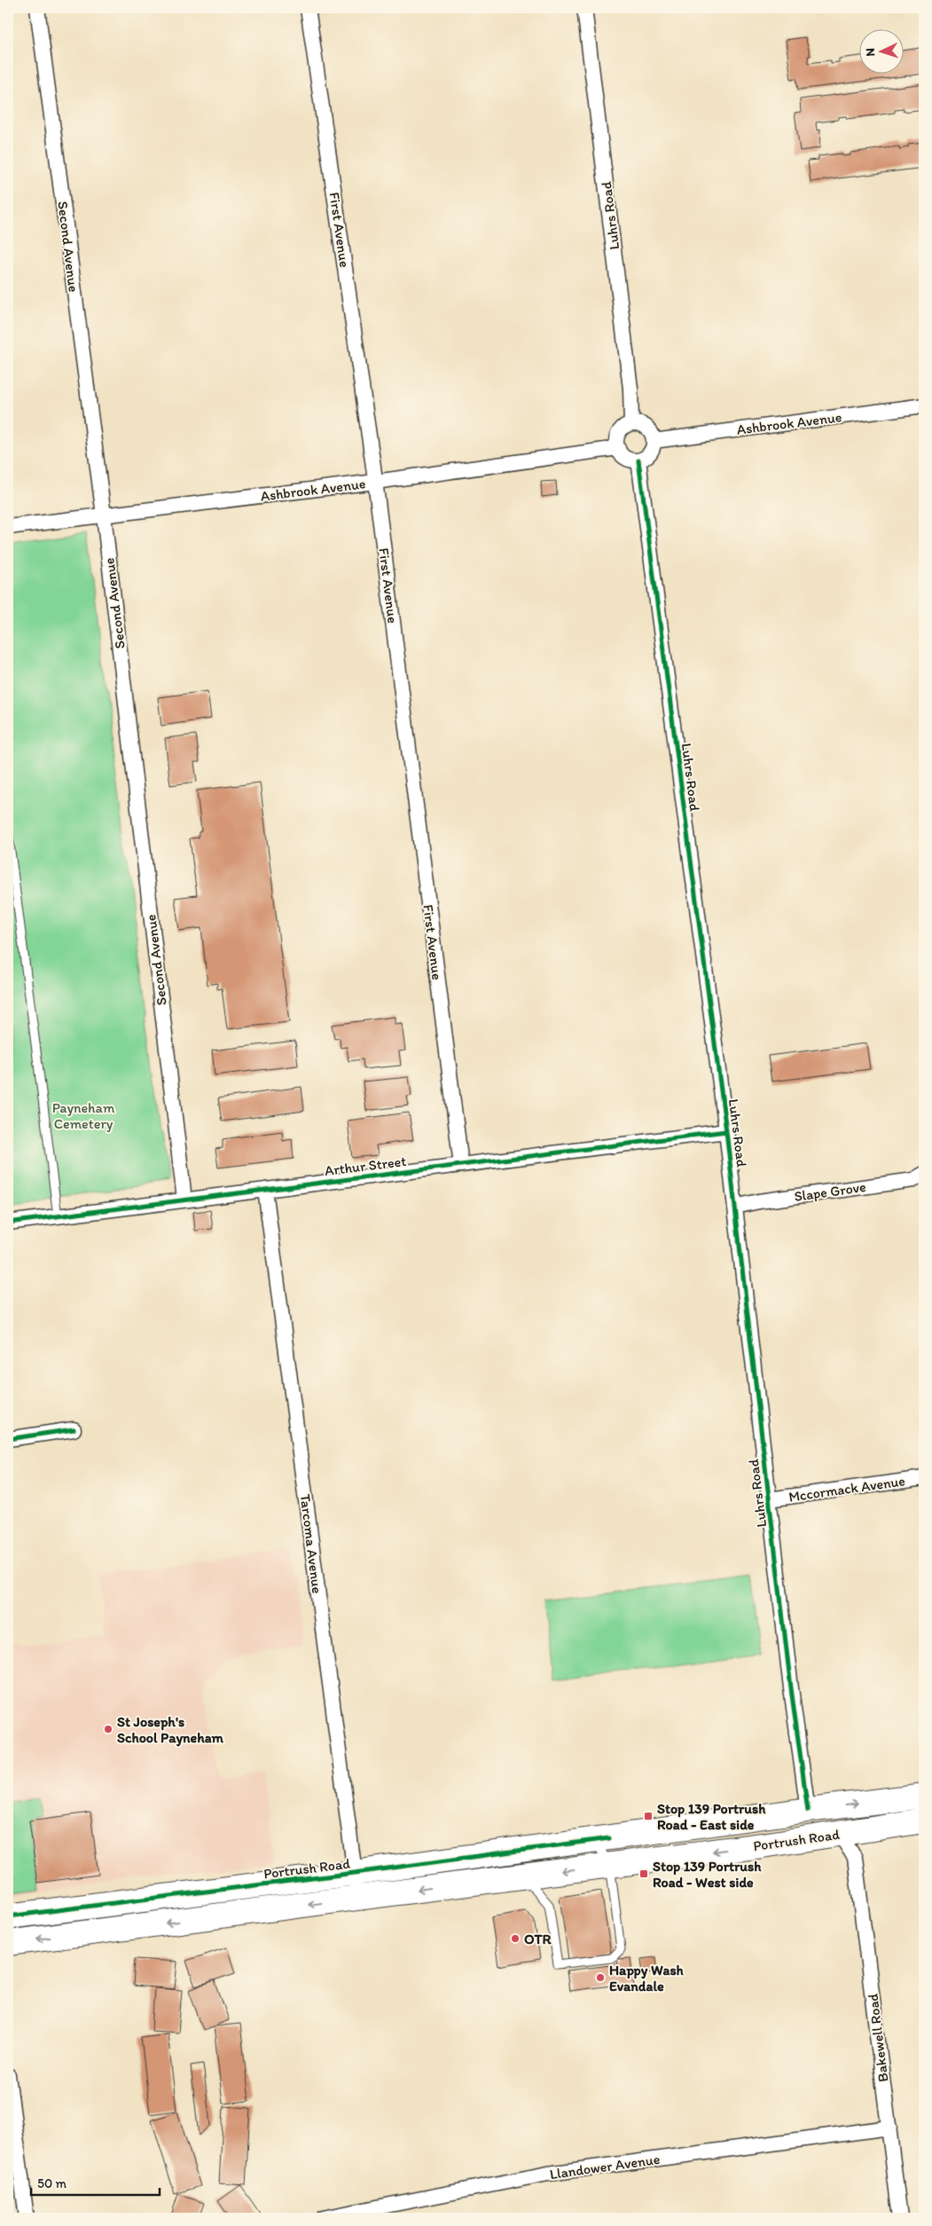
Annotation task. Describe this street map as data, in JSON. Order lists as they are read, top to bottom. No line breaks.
{"streets":{"highway":["Portrush Road"],"street":["Luhrs Road","First Avenue","Second Avenue","Ashbrook Avenue","Arthur Street","Slape Grove","Mccormack Avenue","Tarcoma Avenue","Bakewell Road","Llandower Avenue"]},"crossings":[["Luhrs Road","Ashbrook Avenue"],["Luhrs Road","Arthur Street"],["Luhrs Road","Slape Grove"],["Luhrs Road","Mccormack Avenue"],["Luhrs Road","Portrush Road"],["First Avenue","Ashbrook Avenue"],["First Avenue","Arthur Street"],["Second Avenue","Ashbrook Avenue"],["Second Avenue","Arthur Street"],["Arthur Street","Tarcoma Avenue"],["Tarcoma Avenue","Portrush Road"],["Portrush Road","Bakewell Road"],["Bakewell Road","Llandower Avenue"]],"parks":["Payneham Cemetery"],"places":{"other":["St Joseph's School Payneham","OTR","Happy Wash Evandale"],"transit":["Stop 139 Portrush Road - East side","Stop 139 Portrush Road - West side"]},"scale_bar":"50 m","north":"left"}
